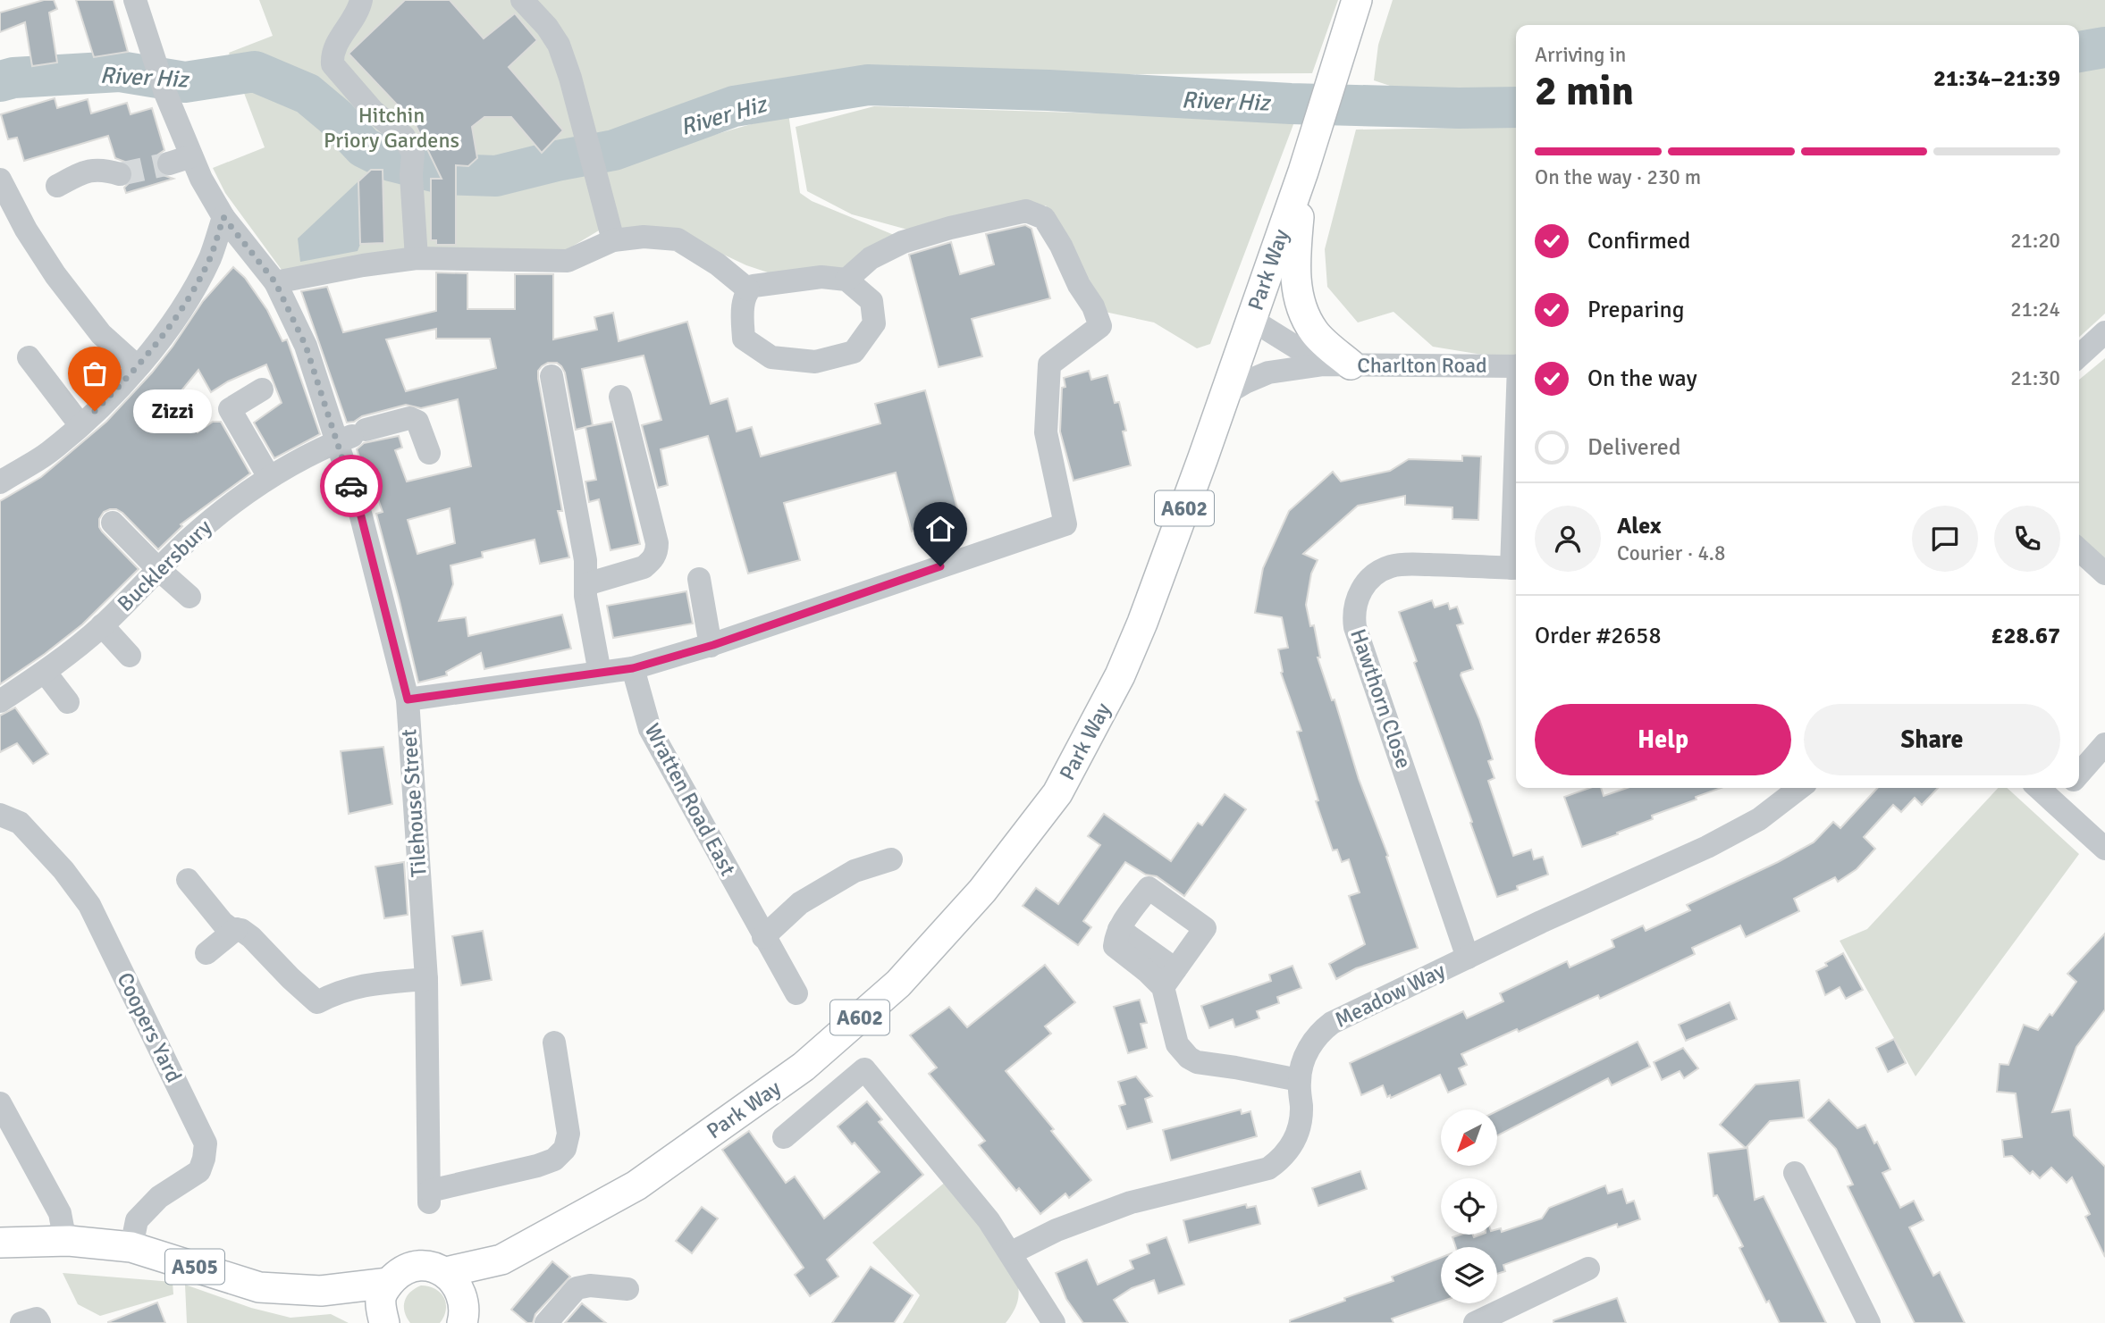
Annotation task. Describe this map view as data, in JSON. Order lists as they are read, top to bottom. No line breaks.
{"streets":{"main road":["Park Way","A602","A505"],"street":["Charlton Road","Bucklersbury","Hawthorn Close","Wratten Road East","Tilehouse Street","Meadow Way","Coopers Yard"]},"crossings":[["Park Way","Charlton Road"],["Bucklersbury","Tilehouse Street"],["Hawthorn Close","Meadow Way"],["Coopers Yard","A505"]],"water":["River Hiz"],"parks":["Hitchin Priory Gardens"],"places":["Zizzi"],"north":"bottom left","page":{"heading":["2 min","Arriving in","21:34–21:39"],"panel":["Alex","Courier · 4.8","Order #2658","£28.67"],"bar":"On the way · 230 m","list":[["Confirmed","21:20"],["Preparing","21:24"],["On the way","21:30"],"Delivered"],"bubble":"Zizzi","buttons":["Help","Share"]}}
